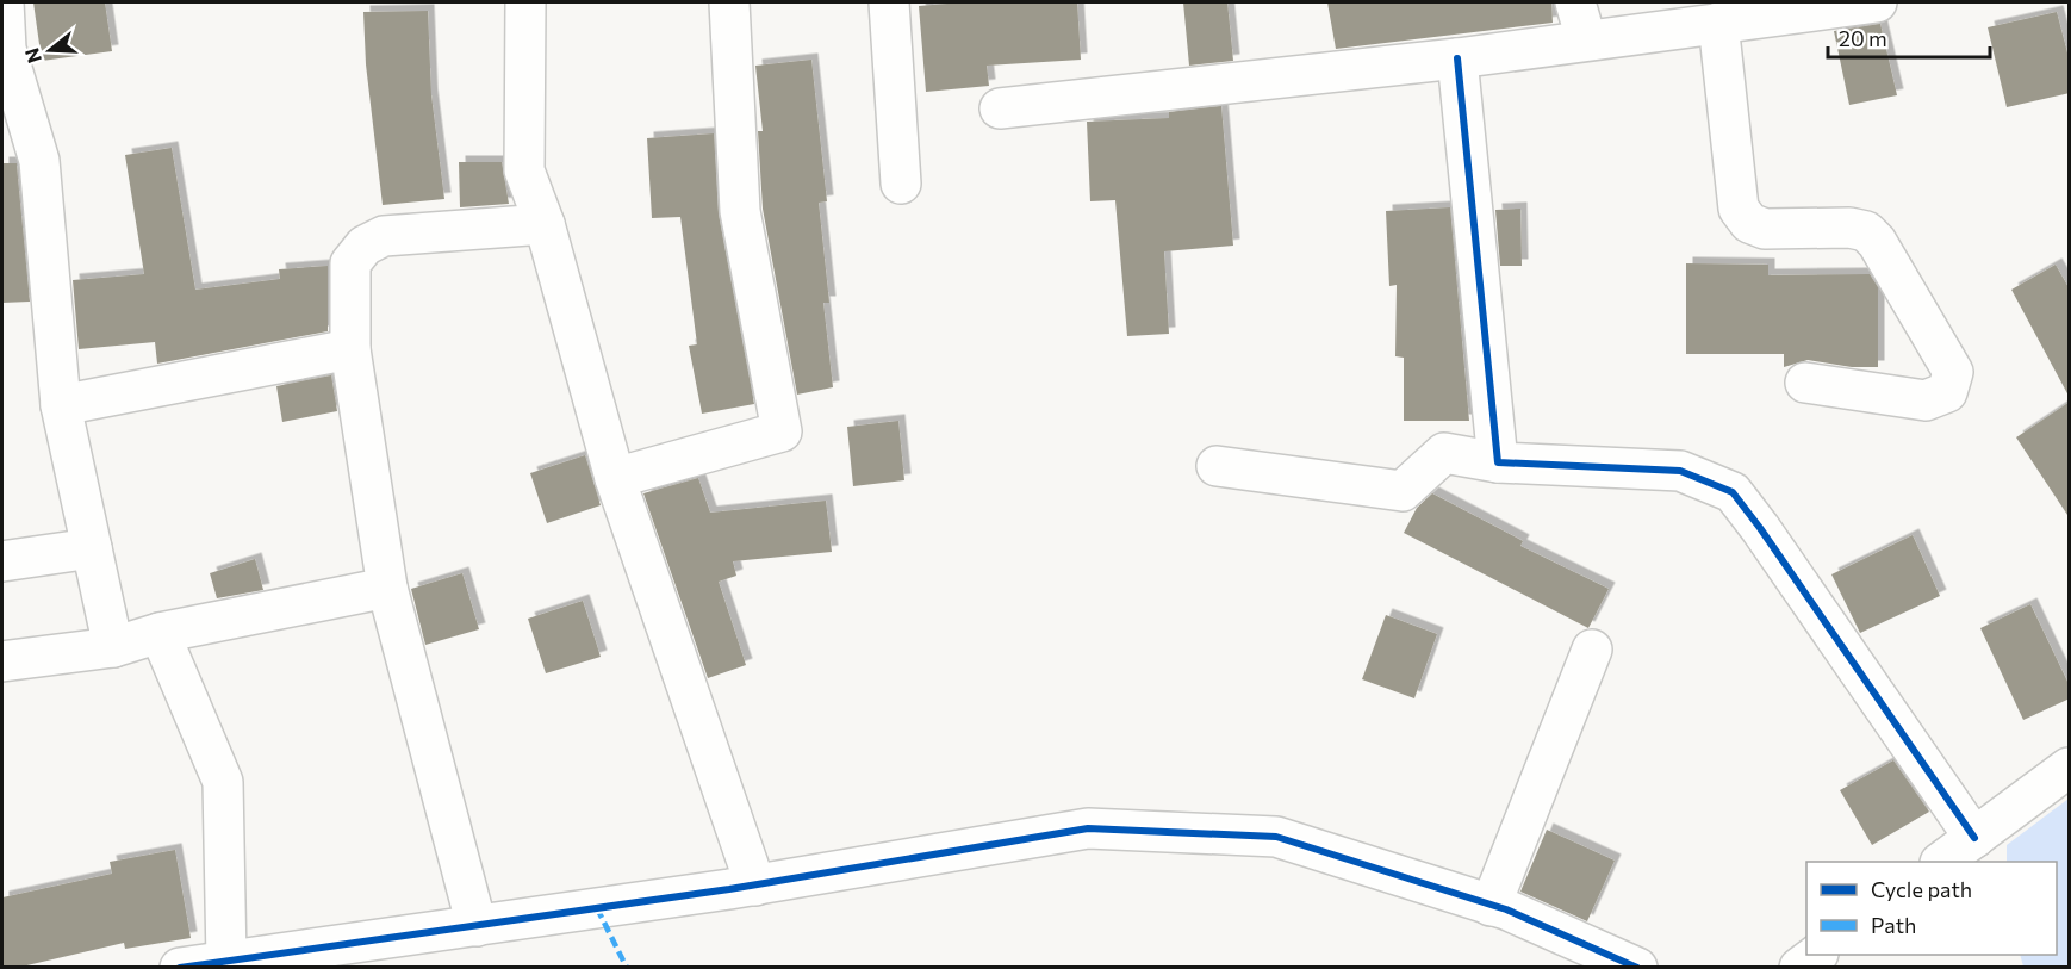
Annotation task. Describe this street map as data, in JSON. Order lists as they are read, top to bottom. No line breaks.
{"legend":["Cycle path","Path"],"scale_bar":"20 m","north":"left"}
